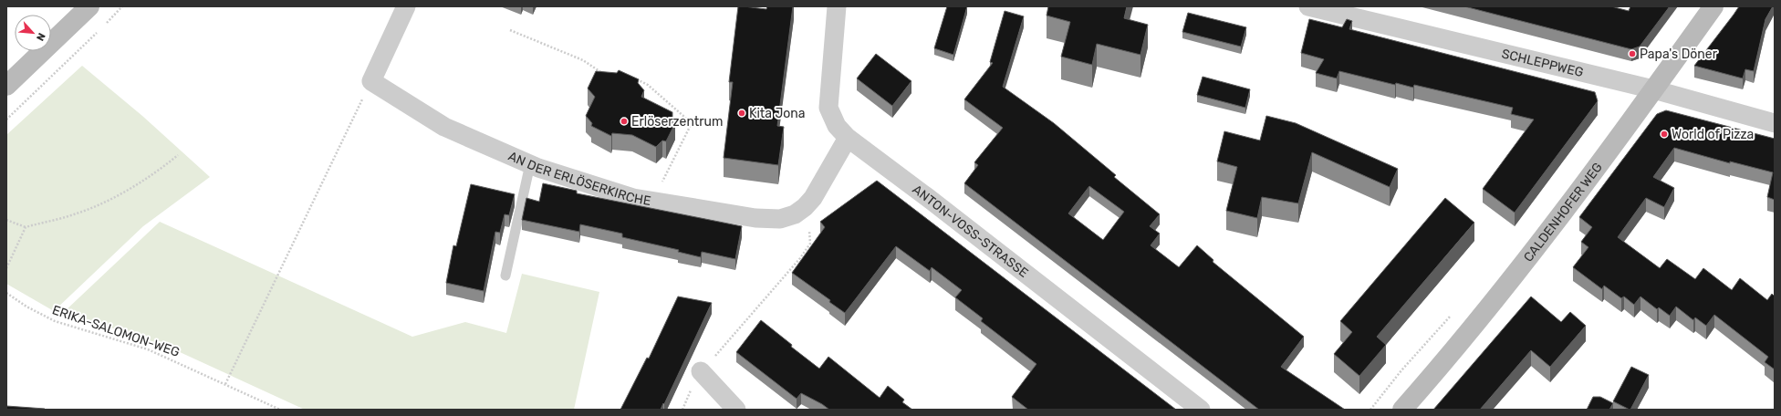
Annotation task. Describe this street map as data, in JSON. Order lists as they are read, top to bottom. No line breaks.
{"streets":{"street":["SCHLEPPWEG","AN DER ERLÖSERKIRCHE","CALDENHOFER WEG","ANTON-VOSS-STRASSE"],"path":["ERIKA-SALOMON-WEG"]},"crossings":[["SCHLEPPWEG","CALDENHOFER WEG"],["AN DER ERLÖSERKIRCHE","ANTON-VOSS-STRASSE"]],"places":["Papa's Döner","Kita Jona","Erlöserzentrum","World of Pizza"],"north":"bottom right"}
